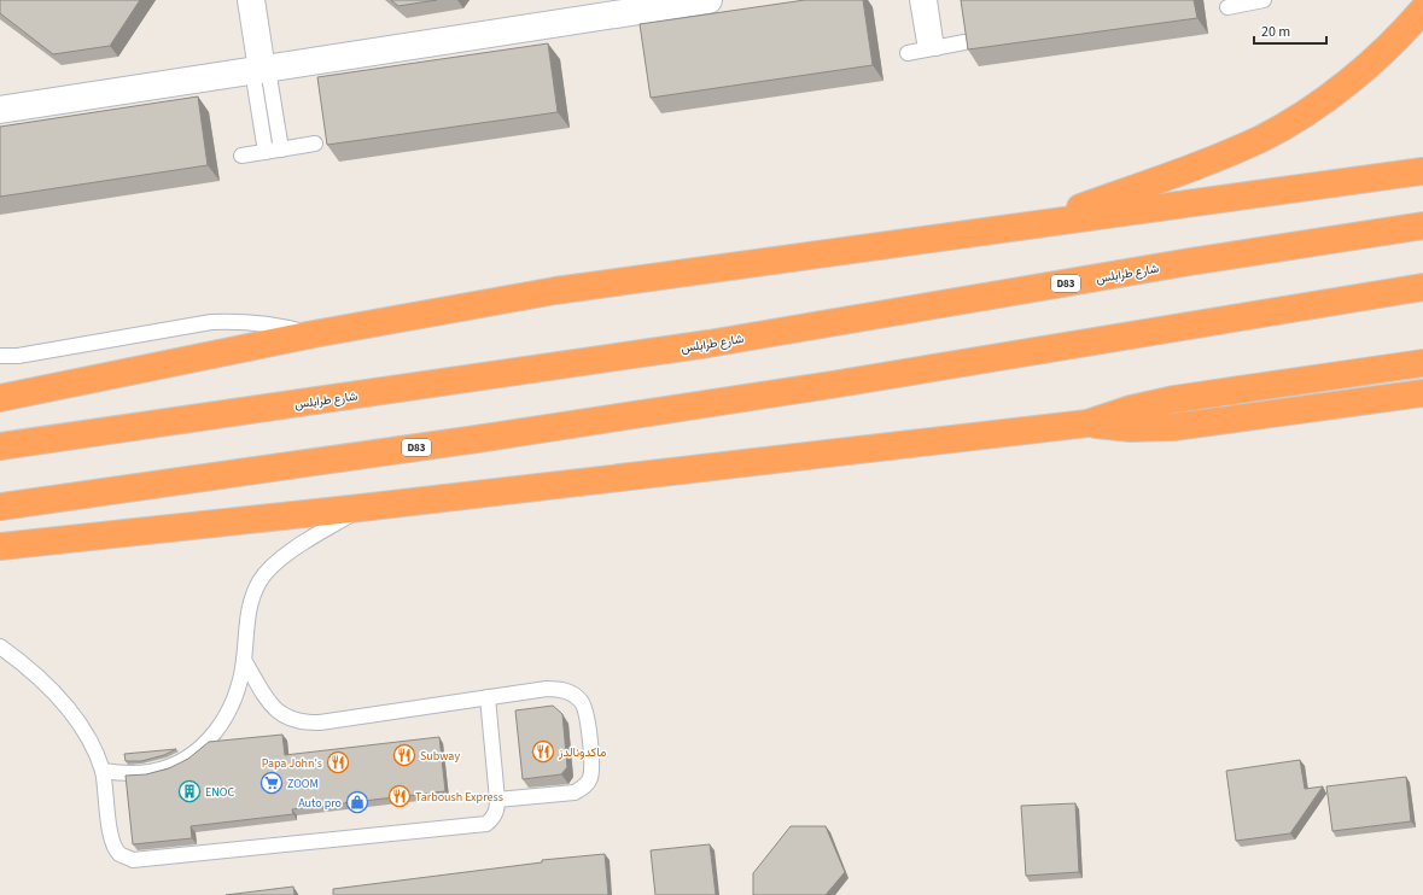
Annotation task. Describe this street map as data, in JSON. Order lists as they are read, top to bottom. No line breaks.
{"streets":{"highway":["شارع طرابلس","D83"]},"places":{"restaurant":["ماكدونالدز","Subway","Papa John's","Tarboush Express"],"supermarket":["ZOOM"],"building":["ENOC"],"shop":["Auto pro"]},"scale_bar":"20 m"}
